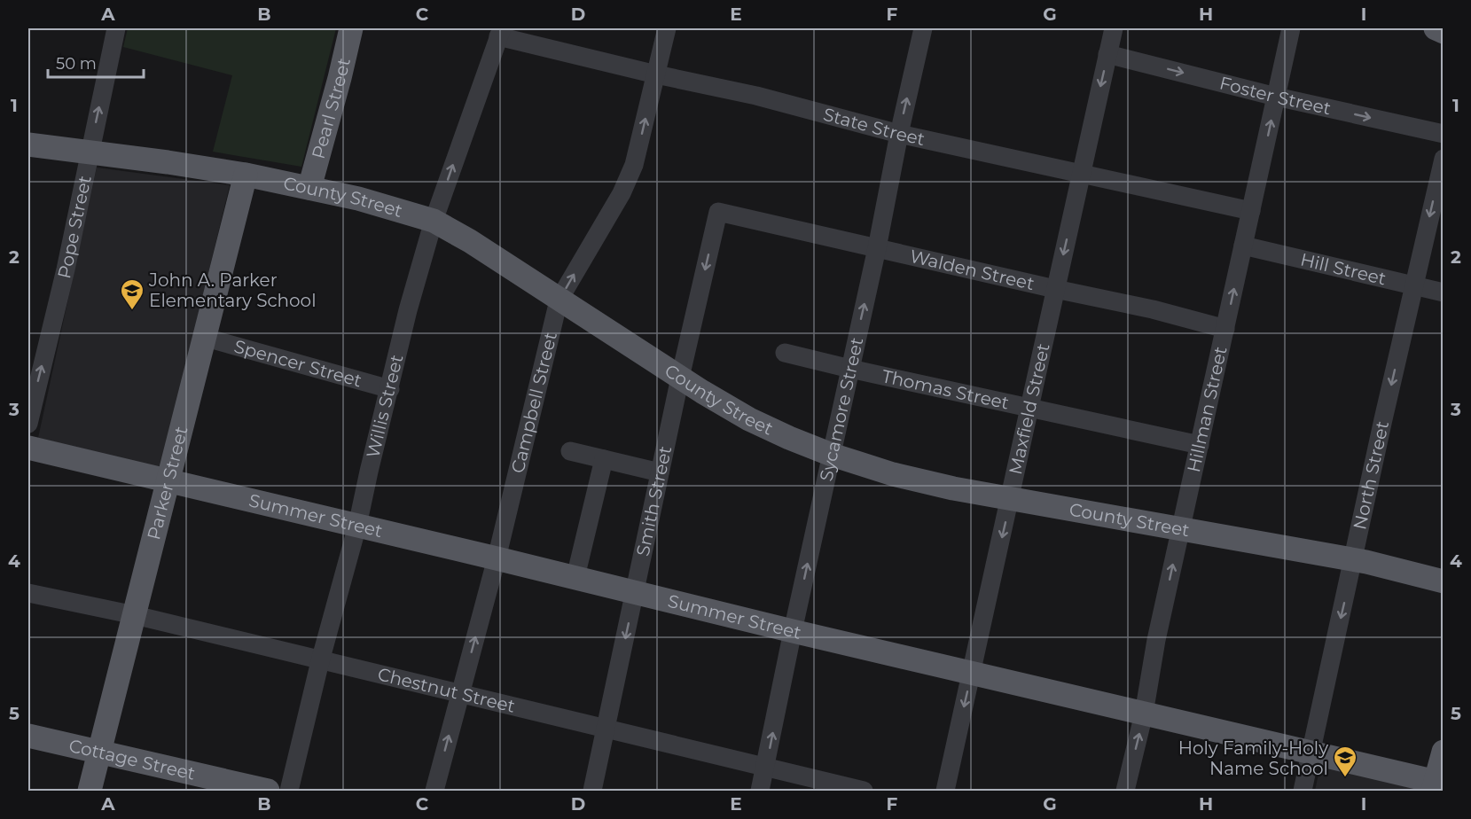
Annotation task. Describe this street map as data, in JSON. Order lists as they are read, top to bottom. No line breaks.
{"streets":{"main road":["Pearl Street","County Street","Parker Street","Summer Street","Cottage Street"],"street":["Foster Street","State Street","Pope Street","Hill Street","Walden Street","Spencer Street","Thomas Street","Campbell Street","Willis Street","Sycamore Street","Maxfield Street","Hillman Street","North Street","Smith Street","Chestnut Street"]},"crossings":[["Foster Street","Maxfield Street"],["Foster Street","Hillman Street"],["Pearl Street","County Street"],["State Street","Campbell Street"],["State Street","Willis Street"],["State Street","Sycamore Street"],["State Street","Maxfield Street"],["State Street","Hillman Street"],["County Street","Pope Street"],["County Street","Campbell Street"],["County Street","Willis Street"],["County Street","Sycamore Street"],["County Street","Maxfield Street"],["County Street","Hillman Street"],["County Street","North Street"],["County Street","Parker Street"],["County Street","Smith Street"],["Hill Street","Hillman Street"],["Hill Street","North Street"],["Walden Street","Sycamore Street"],["Walden Street","Maxfield Street"],["Walden Street","Hillman Street"],["Walden Street","Smith Street"],["Spencer Street","Willis Street"],["Spencer Street","Parker Street"],["Thomas Street","Sycamore Street"],["Thomas Street","Maxfield Street"],["Thomas Street","Hillman Street"],["Campbell Street","Summer Street"],["Campbell Street","Chestnut Street"],["Willis Street","Summer Street"],["Willis Street","Chestnut Street"],["Sycamore Street","Summer Street"],["Sycamore Street","Chestnut Street"],["Maxfield Street","Summer Street"],["Hillman Street","Summer Street"],["North Street","Summer Street"],["Parker Street","Summer Street"],["Parker Street","Chestnut Street"],["Parker Street","Cottage Street"],["Smith Street","Summer Street"],["Smith Street","Chestnut Street"]],"one_way":["Foster Street","Pope Street","Campbell Street","Sycamore Street","Maxfield Street","Hillman Street","North Street","Smith Street"],"places":{"school or university":["John A. Parker Elementary School","Holy Family-Holy Name School"]},"scale_bar":"50 m","grid":{"columns":["A","B","C","D","E","F","G","H","I"],"rows":["1","2","3","4","5"]}}
